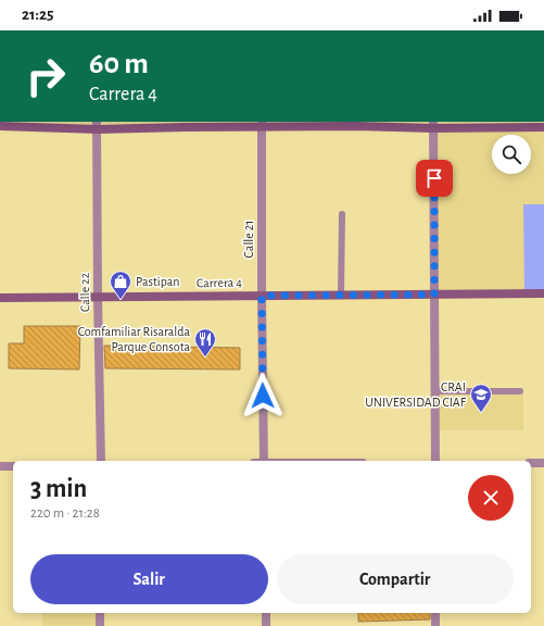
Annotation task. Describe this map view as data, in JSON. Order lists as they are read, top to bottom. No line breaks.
{"streets":{"street":["Calle 21","Carrera 4","Calle 22"]},"crossings":[["Calle 21","Carrera 4"],["Carrera 4","Calle 22"]],"places":{"shop":["Pastipan"],"restaurant":["Comfamiliar Risaralda Parque Consota"],"school or university":["CRAI UNIVERSIDAD CIAF"]},"page":{"status":"21:25","turn":["60 m","Carrera 4"],"heading":["3 min","220 m · 21:28"],"buttons":["Salir","Compartir"]}}
